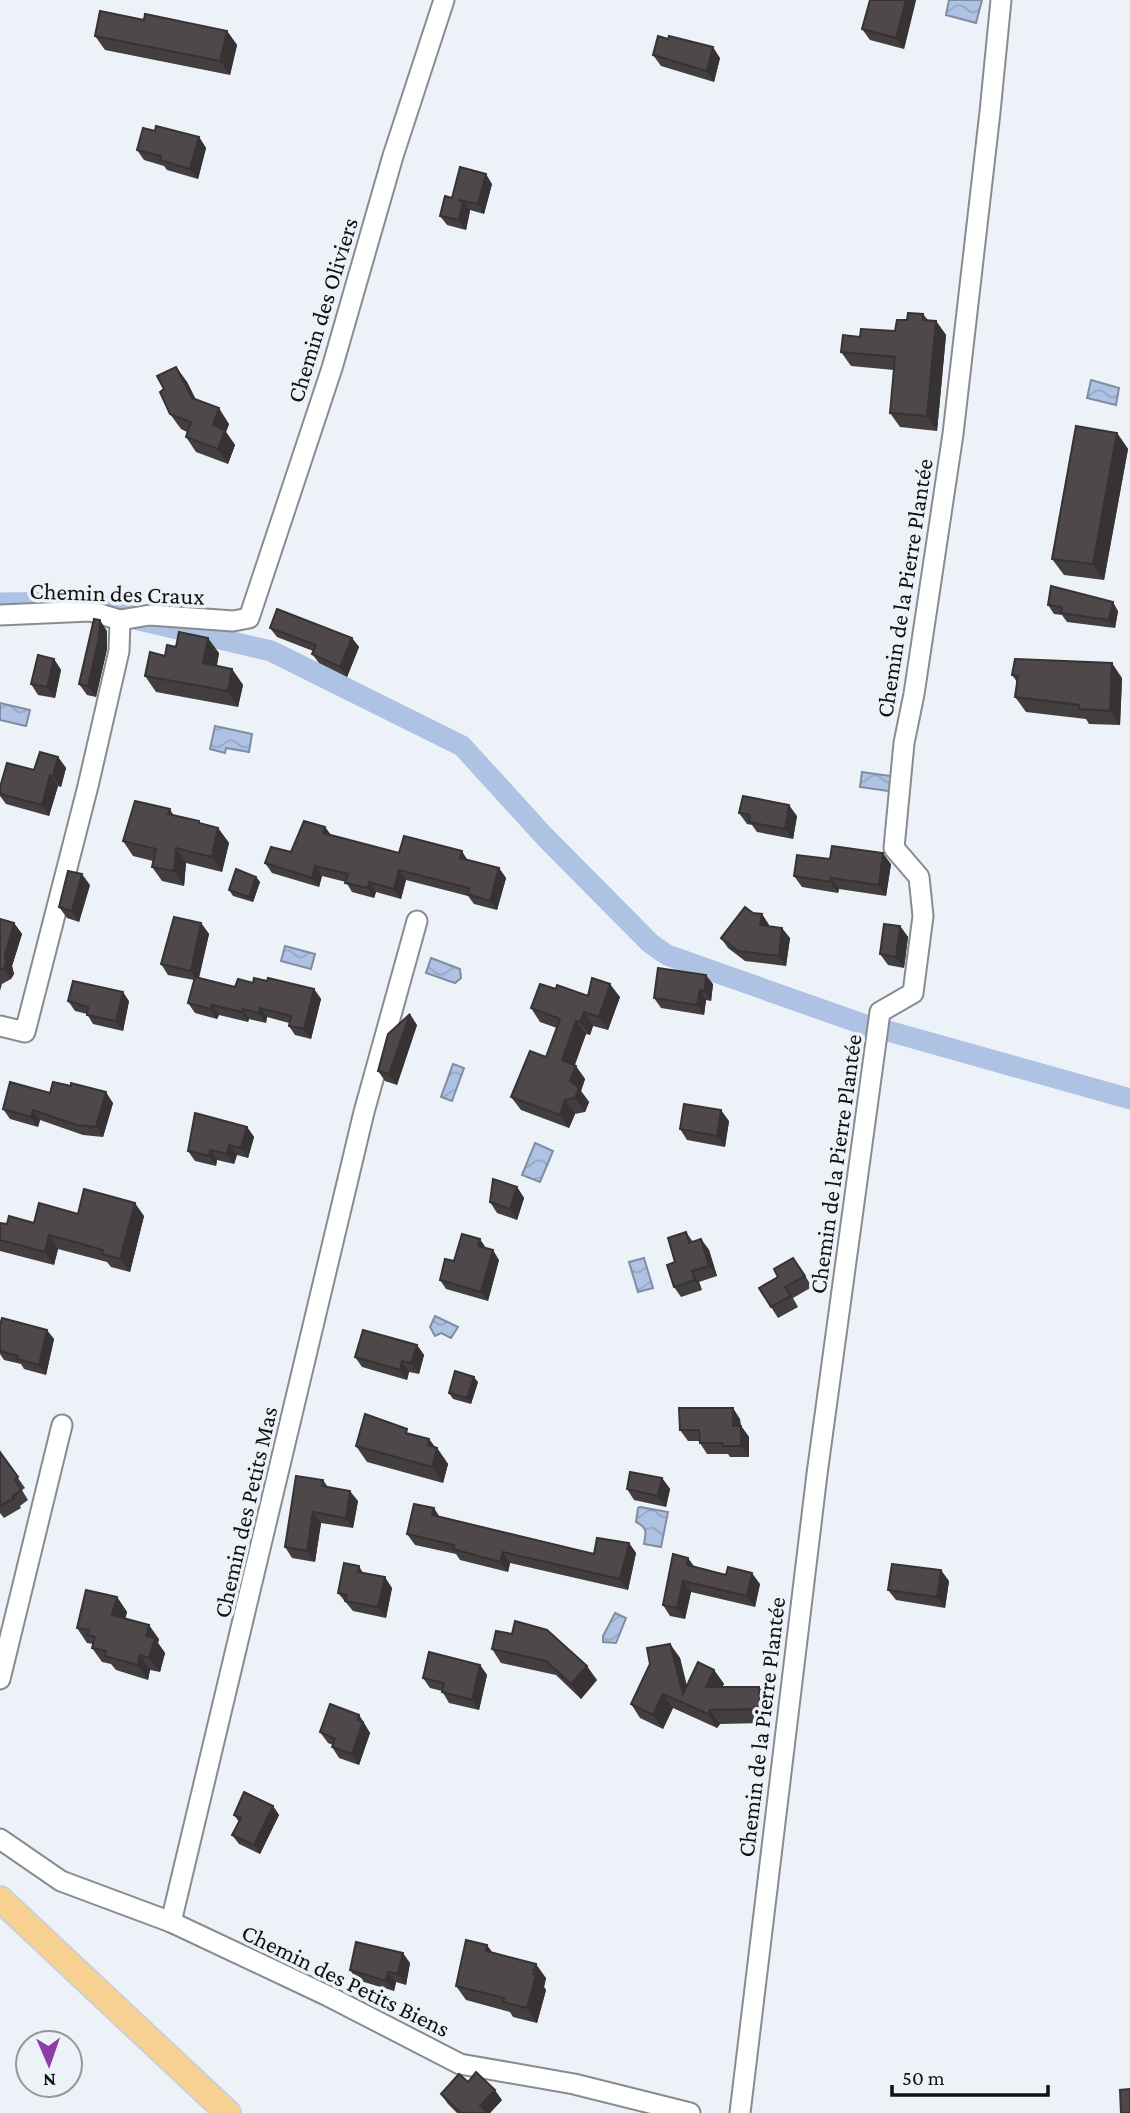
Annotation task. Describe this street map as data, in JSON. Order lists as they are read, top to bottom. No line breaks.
{"streets":{"street":["Chemin des Oliviers","Chemin de la Pierre Plantée","Chemin des Craux","Chemin des Petits Mas","Chemin des Petits Biens"]},"crossings":[["Chemin des Oliviers","Chemin des Craux"],["Chemin des Petits Mas","Chemin des Petits Biens"]],"scale_bar":"50 m","north":"bottom"}
